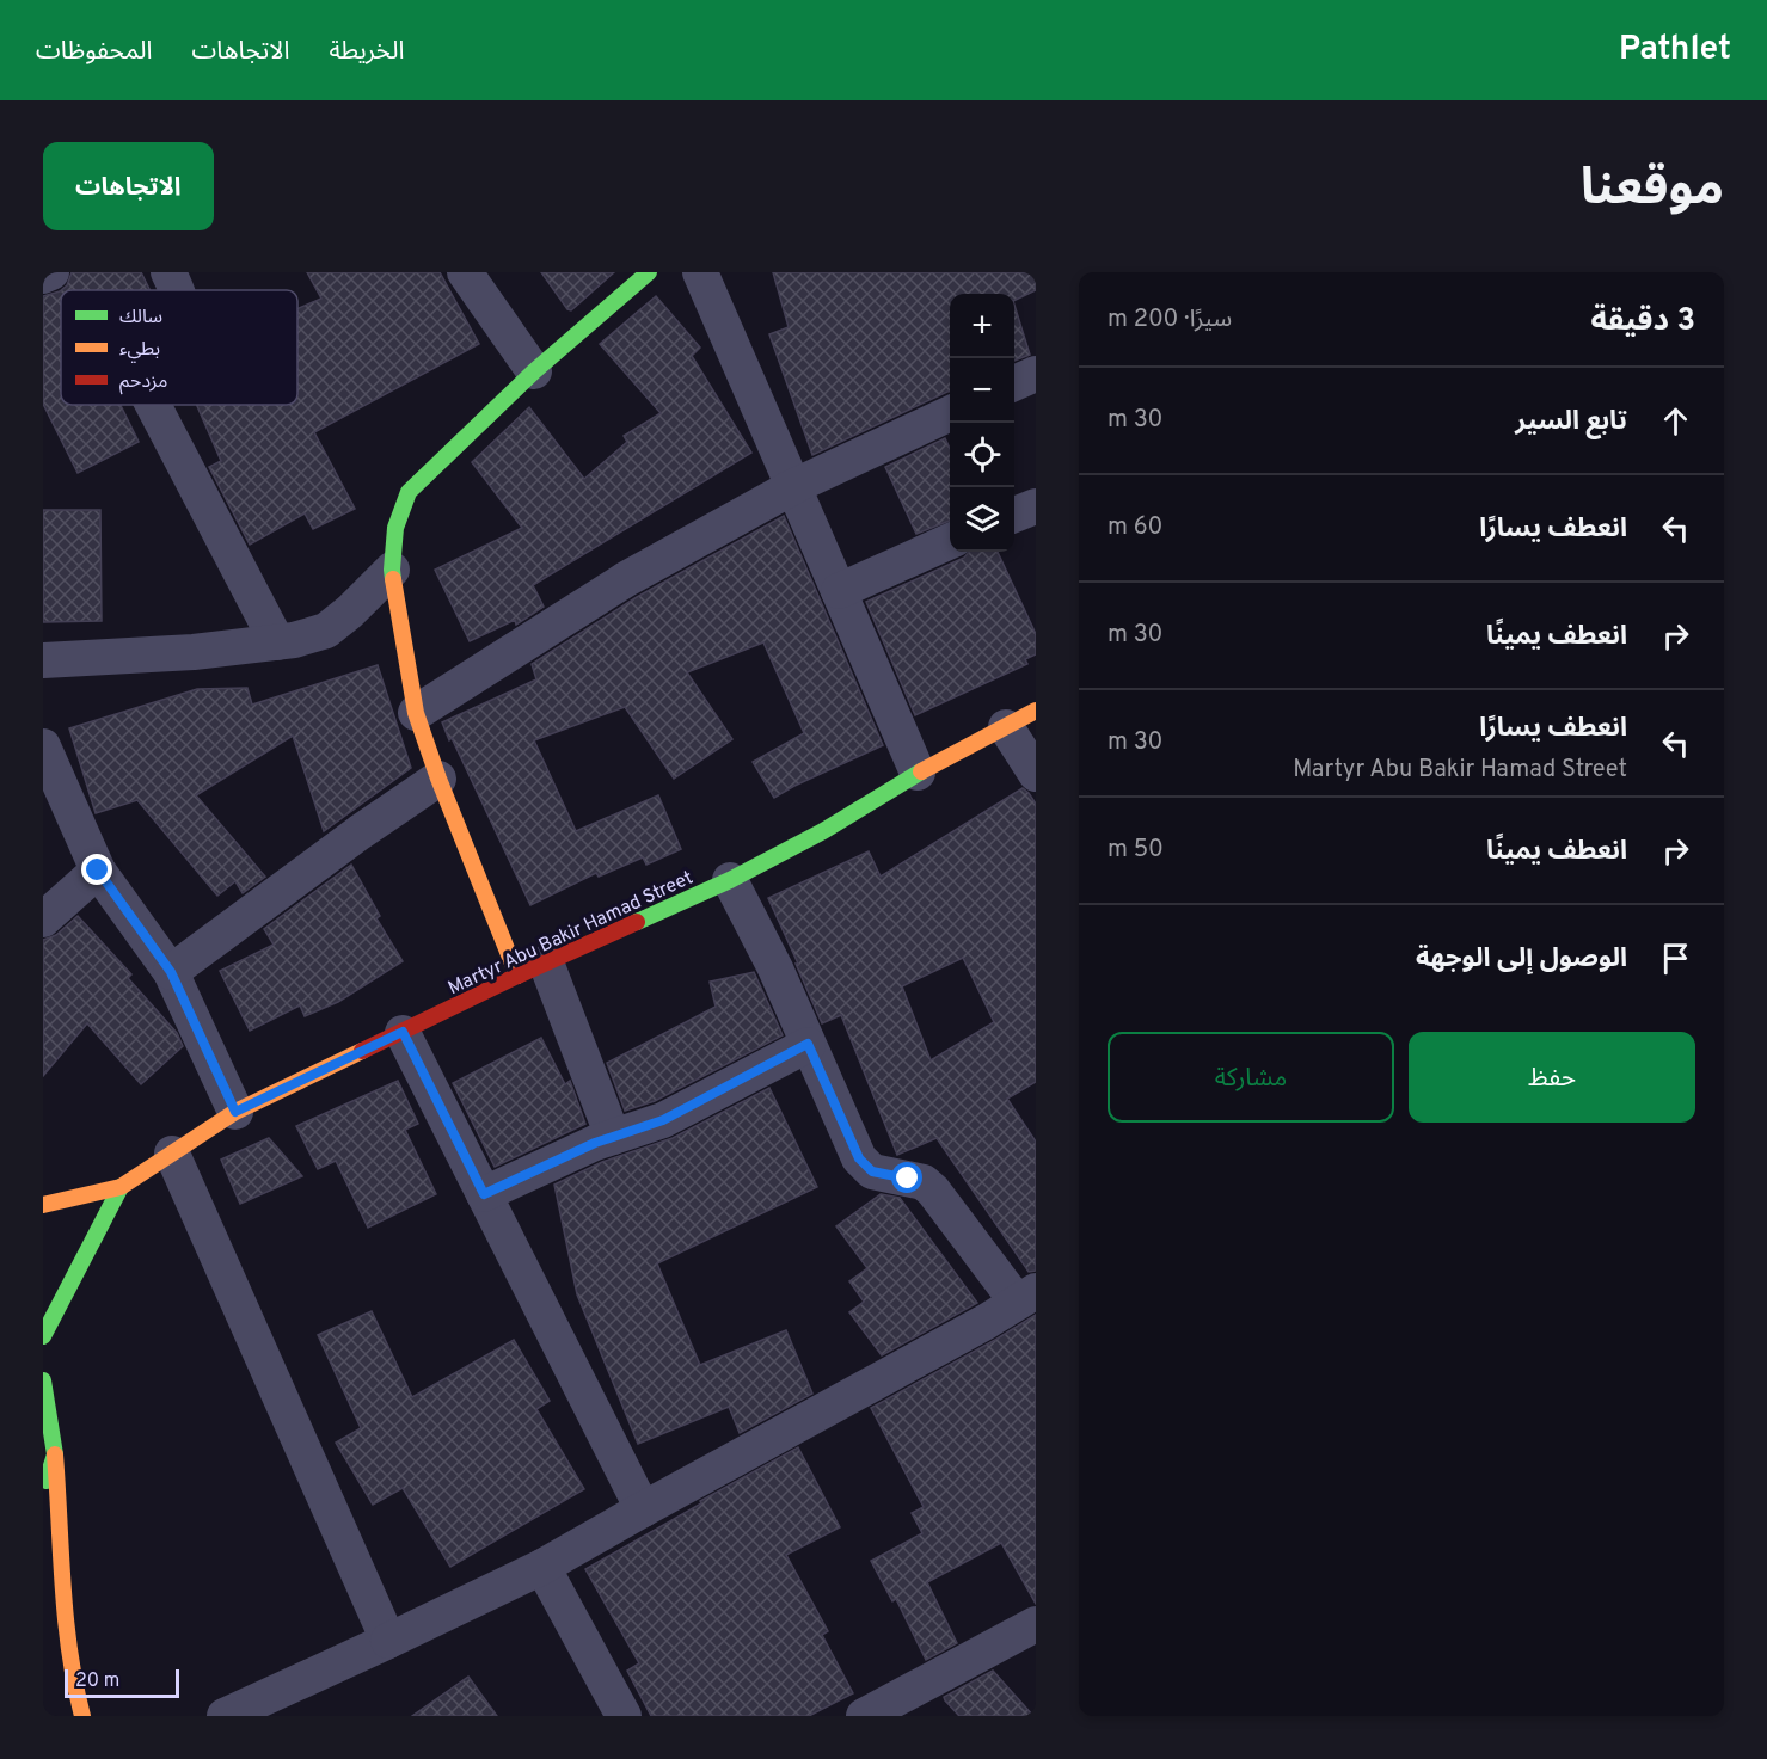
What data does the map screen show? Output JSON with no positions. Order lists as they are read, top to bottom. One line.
{"streets":{"street":["Martyr Abu Bakir Hamad Street"]},"legend":["سالك","بطيء","مزدحم"],"scale_bar":"20 m","page":{"header":"Pathlet","nav":["الخريطة","الاتجاهات","المحفوظات"],"title":"موقعنا","buttons":["الاتجاهات",["حفظ","مشاركة"]],"heading":["3 دقيقة","سيرًا · 200 m"],"map_buttons":["+","−"],"list":[["تابع السير","30 m"],["انعطف يسارًا","60 m"],["انعطف يمينًا","30 m"],["انعطف يسارًا","Martyr Abu Bakir Hamad Street","30 m"],["انعطف يمينًا","50 m"],"الوصول إلى الوجهة"],"scale":"20 m"}}
